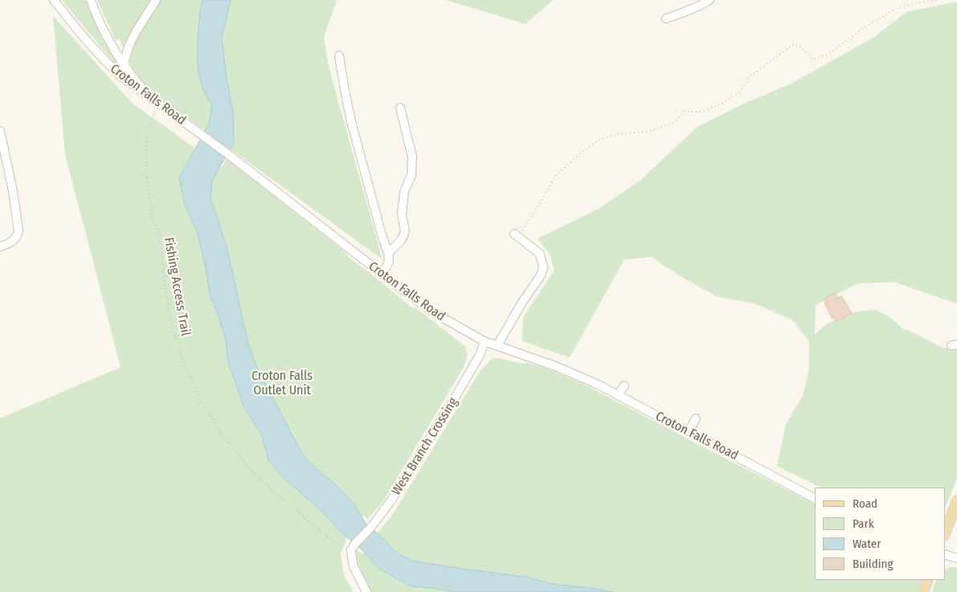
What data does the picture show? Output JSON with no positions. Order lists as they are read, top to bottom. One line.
{"streets":{"street":["Croton Falls Road","West Branch Crossing"],"path":["Fishing Access Trail"]},"crossings":[["Croton Falls Road","Fishing Access Trail"],["Croton Falls Road","West Branch Crossing"],["Fishing Access Trail","West Branch Crossing"]],"parks":["Croton Falls Outlet Unit"],"legend":["Road","Park","Water","Building"]}
